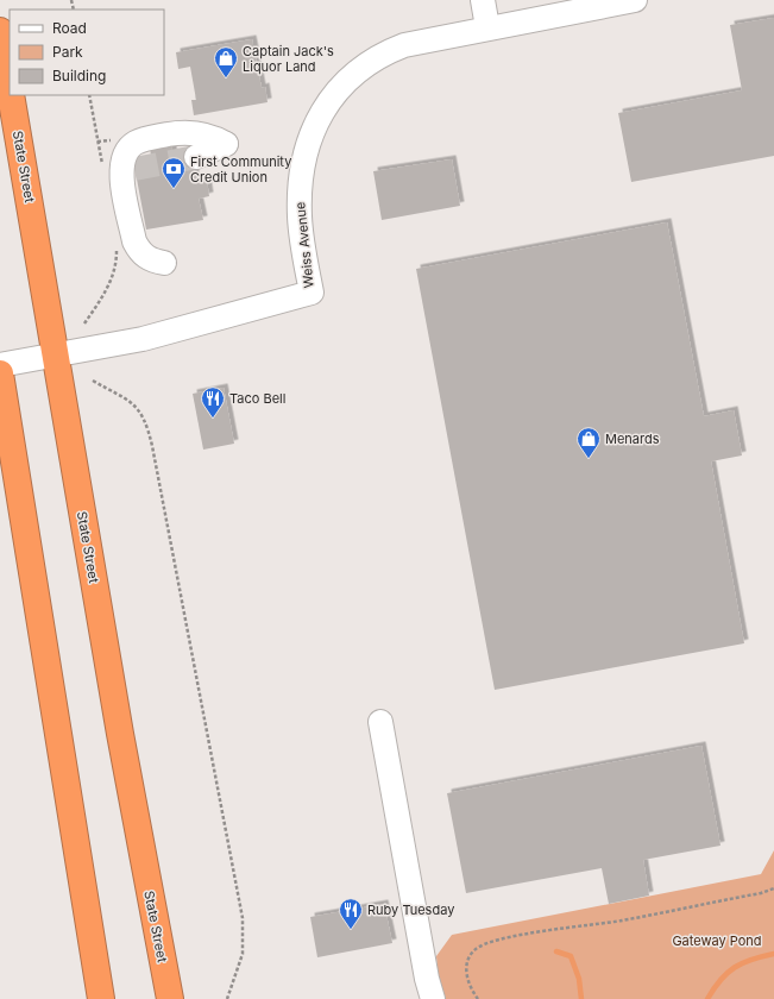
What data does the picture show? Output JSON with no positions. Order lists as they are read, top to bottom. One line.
{"streets":{"highway":["State Street"],"street":["Weiss Avenue"]},"crossings":[["State Street","Weiss Avenue"]],"parks":["Gateway Pond"],"places":{"shop":["Captain Jack's Liquor Land","Menards"],"bank":["First Community Credit Union"],"restaurant":["Taco Bell","Ruby Tuesday"]},"legend":["Road","Park","Building"]}
